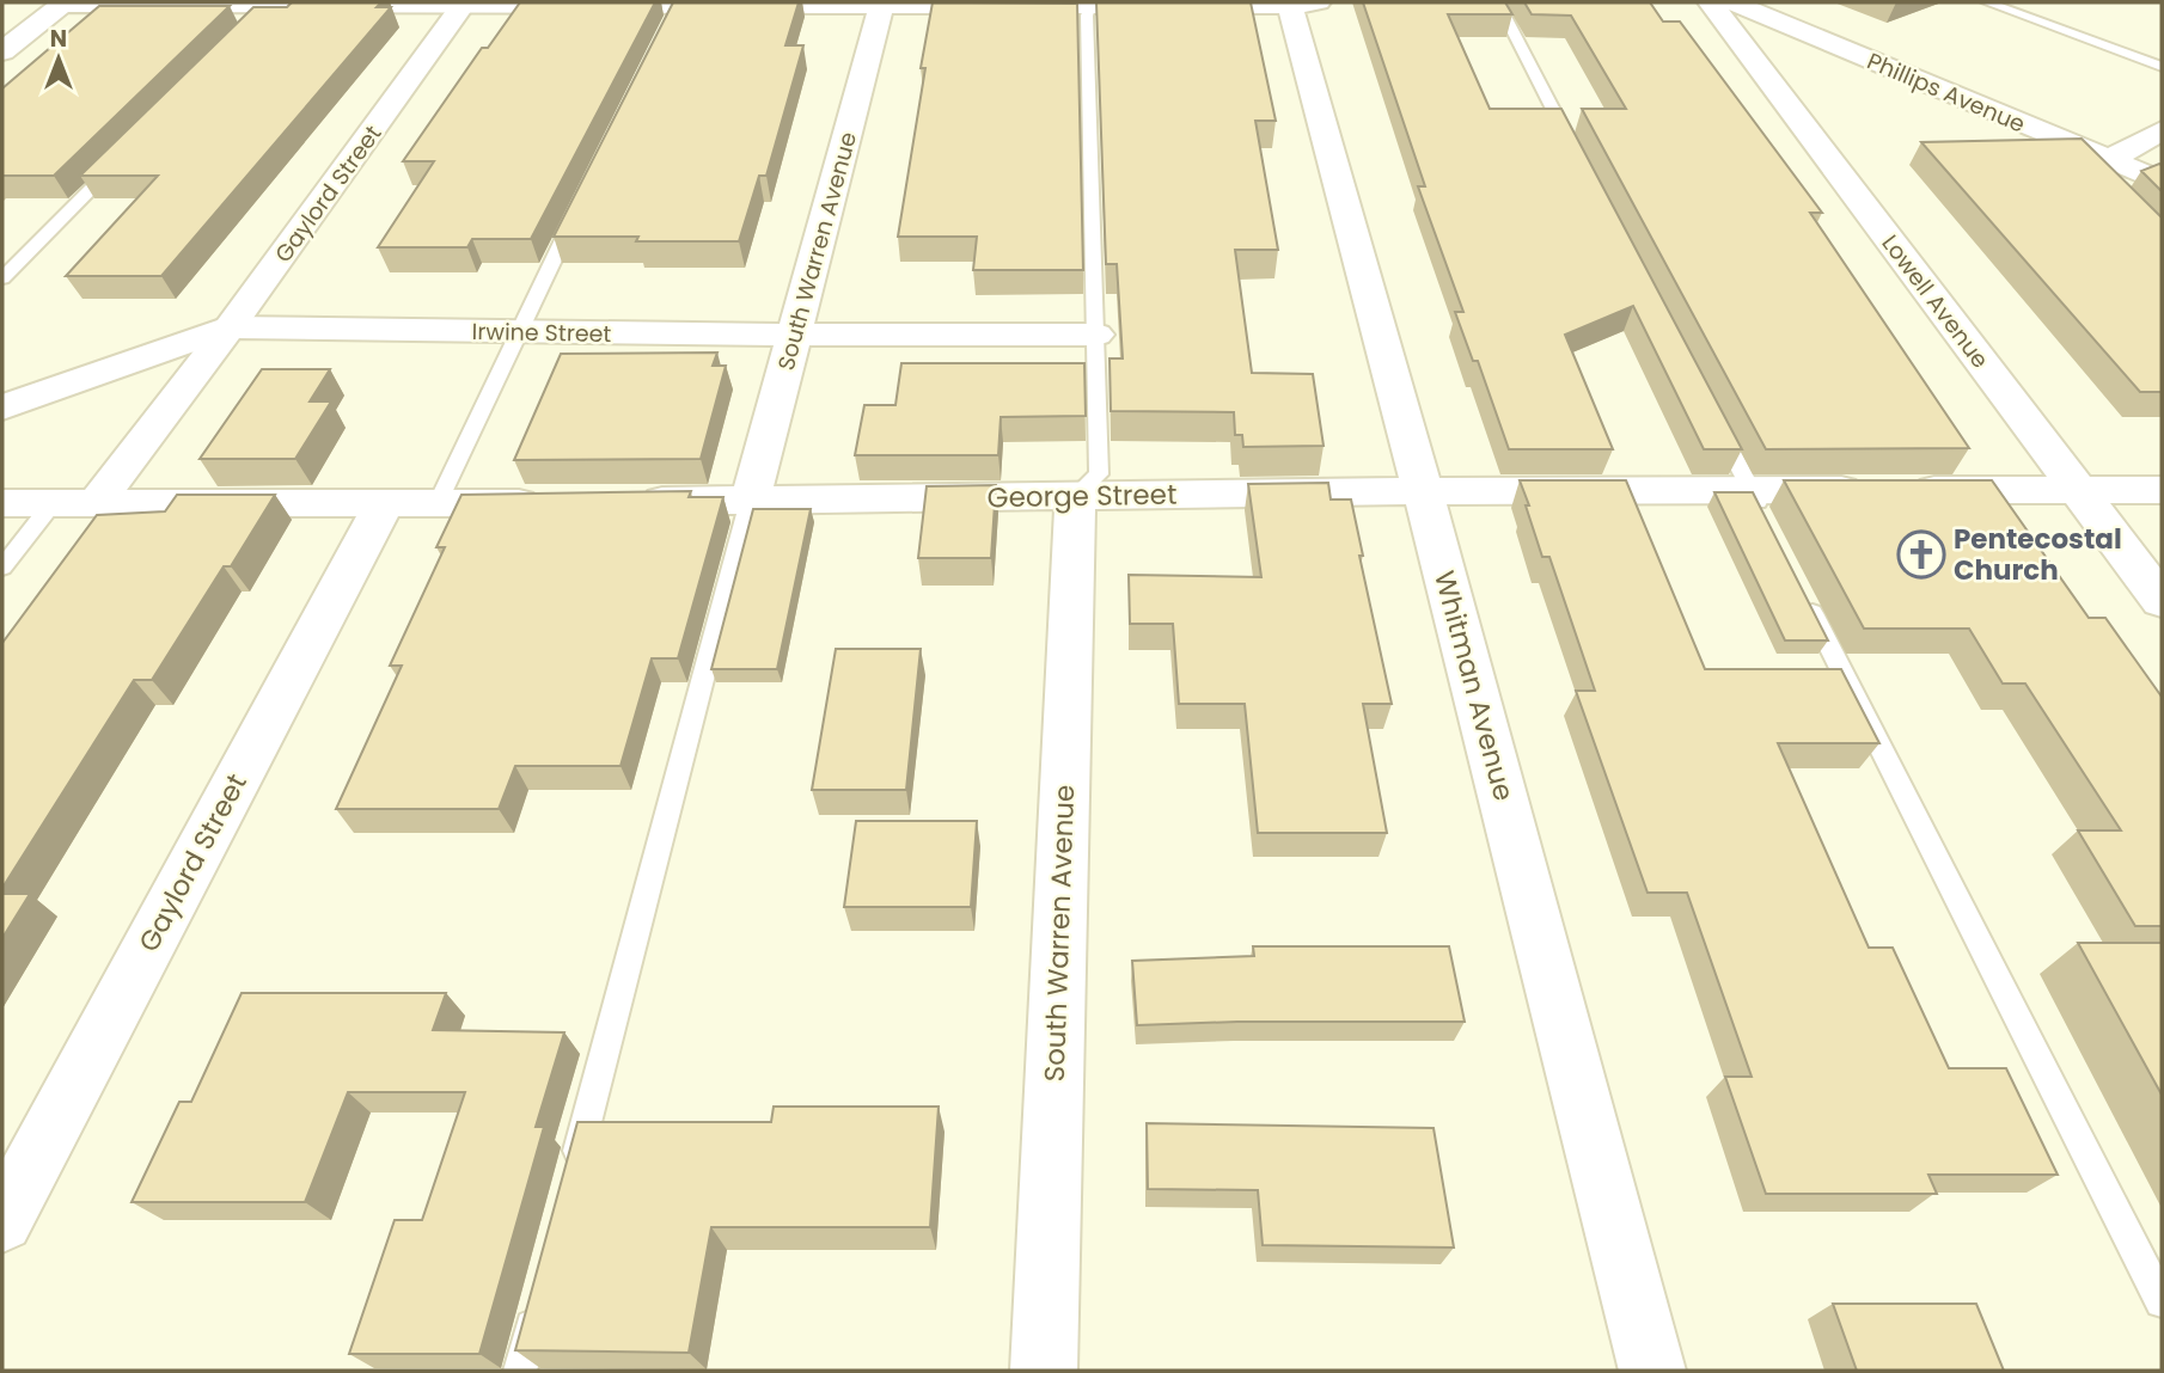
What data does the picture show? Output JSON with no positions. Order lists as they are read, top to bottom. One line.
{"streets":{"street":["Phillips Avenue","Gaylord Street","South Warren Avenue","Lowell Avenue","Irwine Street","George Street","Whitman Avenue"]},"crossings":[["Gaylord Street","Irwine Street"],["South Warren Avenue","Irwine Street"],["South Warren Avenue","George Street"],["Lowell Avenue","George Street"],["George Street","Whitman Avenue"]],"places":{"church":["Pentecostal Church"]},"north":"top"}
